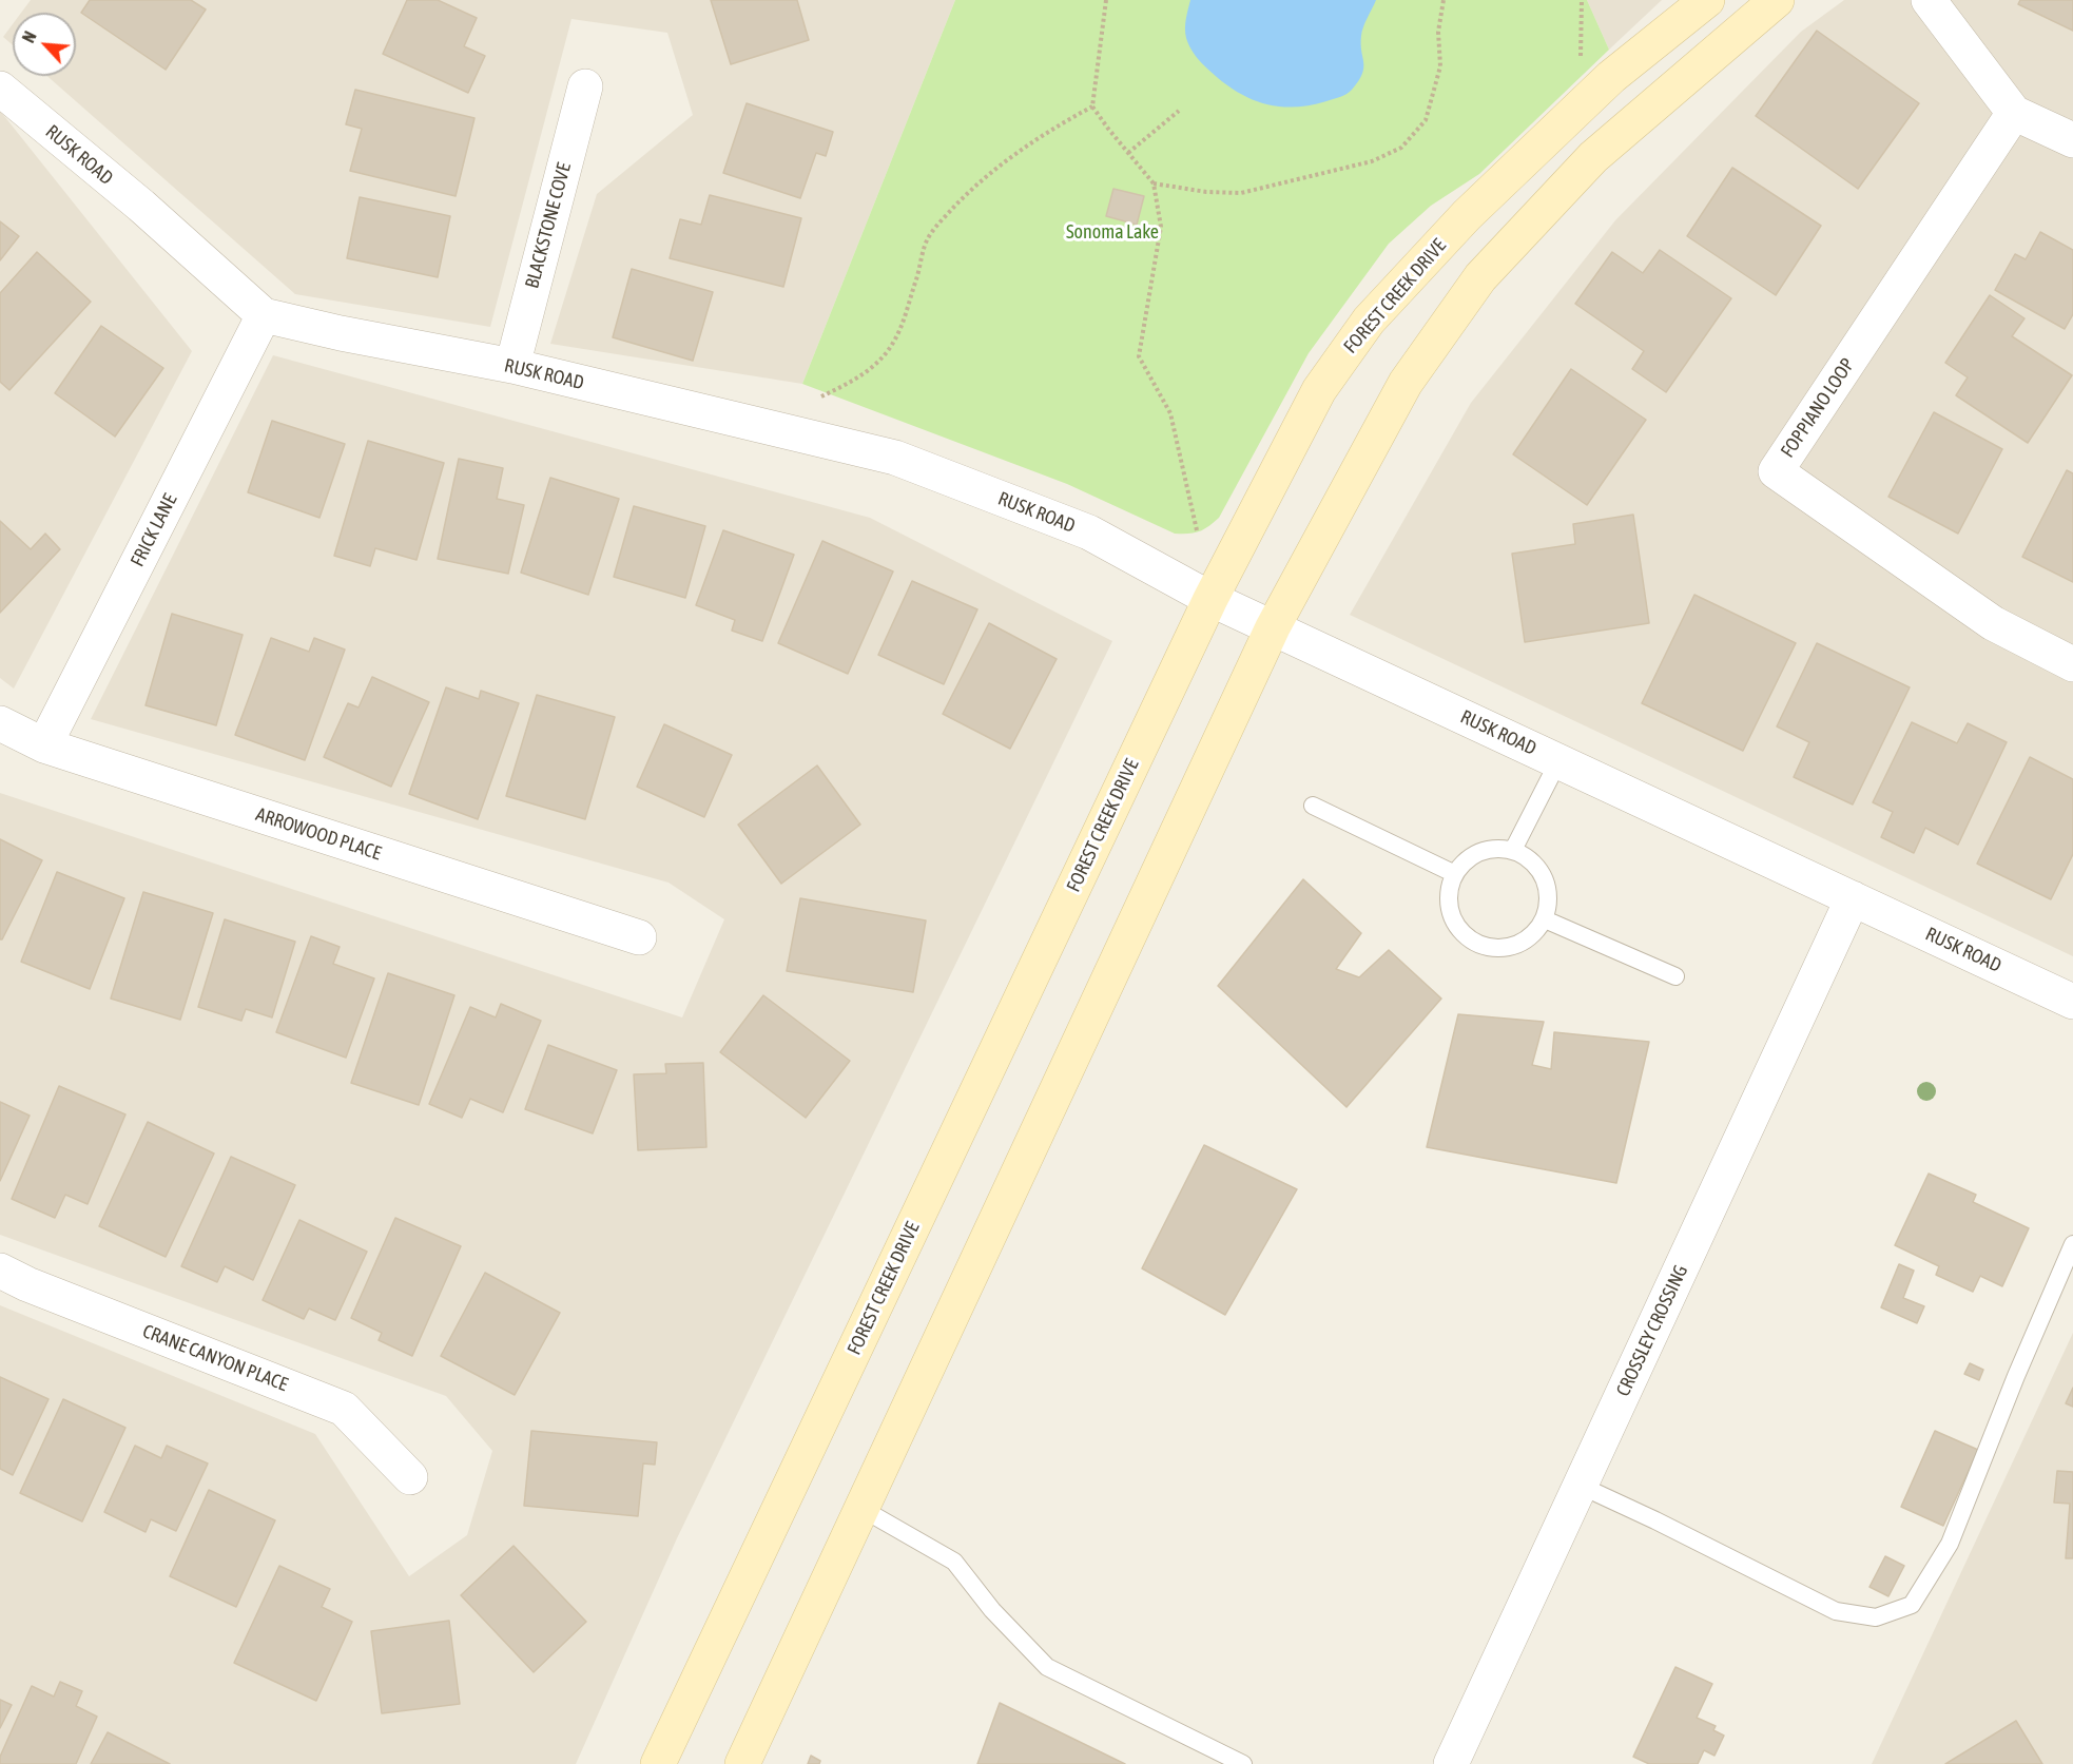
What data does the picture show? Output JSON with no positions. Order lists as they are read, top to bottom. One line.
{"streets":{"street":["RUSK ROAD","BLACKSTONE COVE","FOREST CREEK DRIVE","FOPPIANO LOOP","FRICK LANE","ARROWOOD PLACE","CROSSLEY CROSSING","CRANE CANYON PLACE"]},"crossings":[["RUSK ROAD","BLACKSTONE COVE"],["RUSK ROAD","FOREST CREEK DRIVE"],["RUSK ROAD","FRICK LANE"],["RUSK ROAD","CROSSLEY CROSSING"],["FRICK LANE","ARROWOOD PLACE"]],"parks":["Sonoma Lake"],"north":"top left"}
